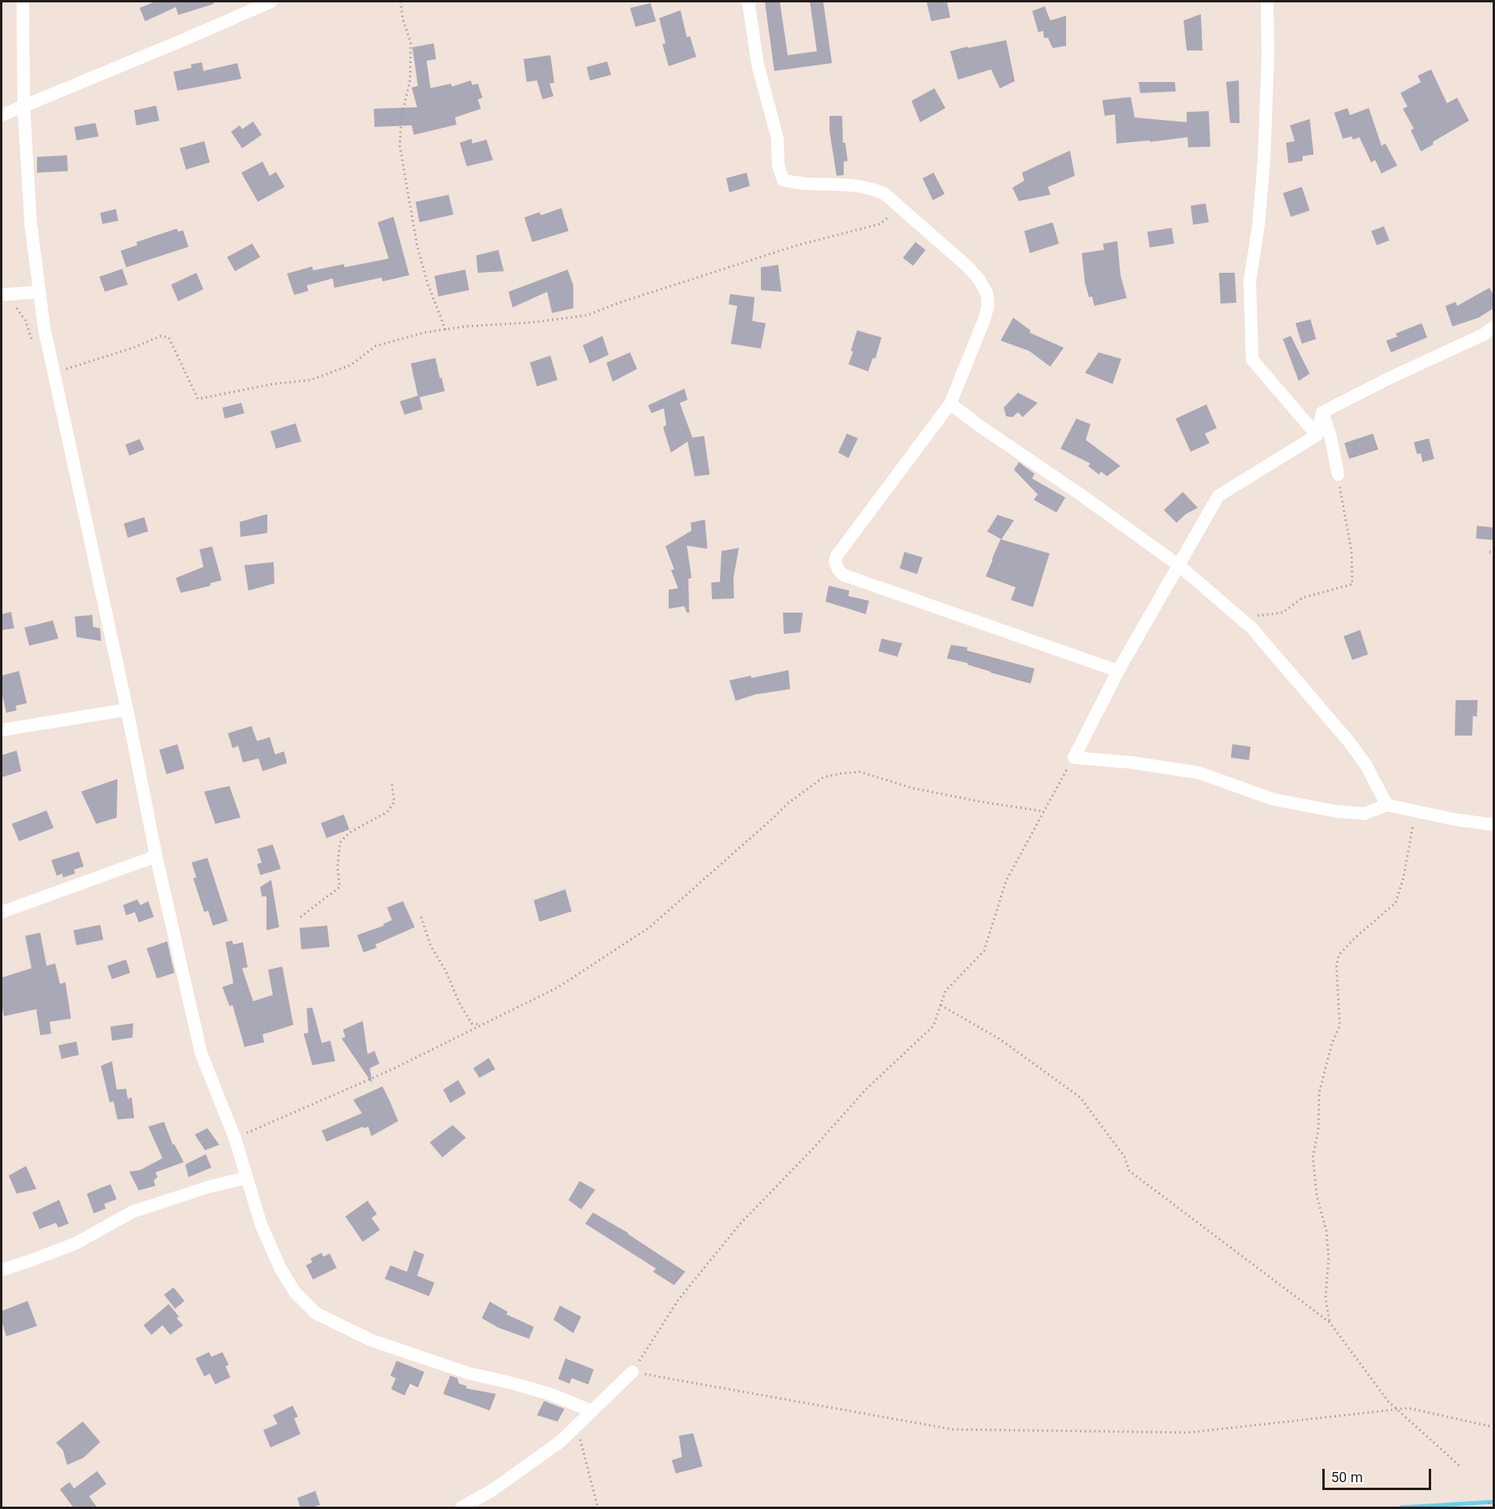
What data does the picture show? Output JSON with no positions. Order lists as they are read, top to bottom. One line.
{"scale_bar":"50 m"}
